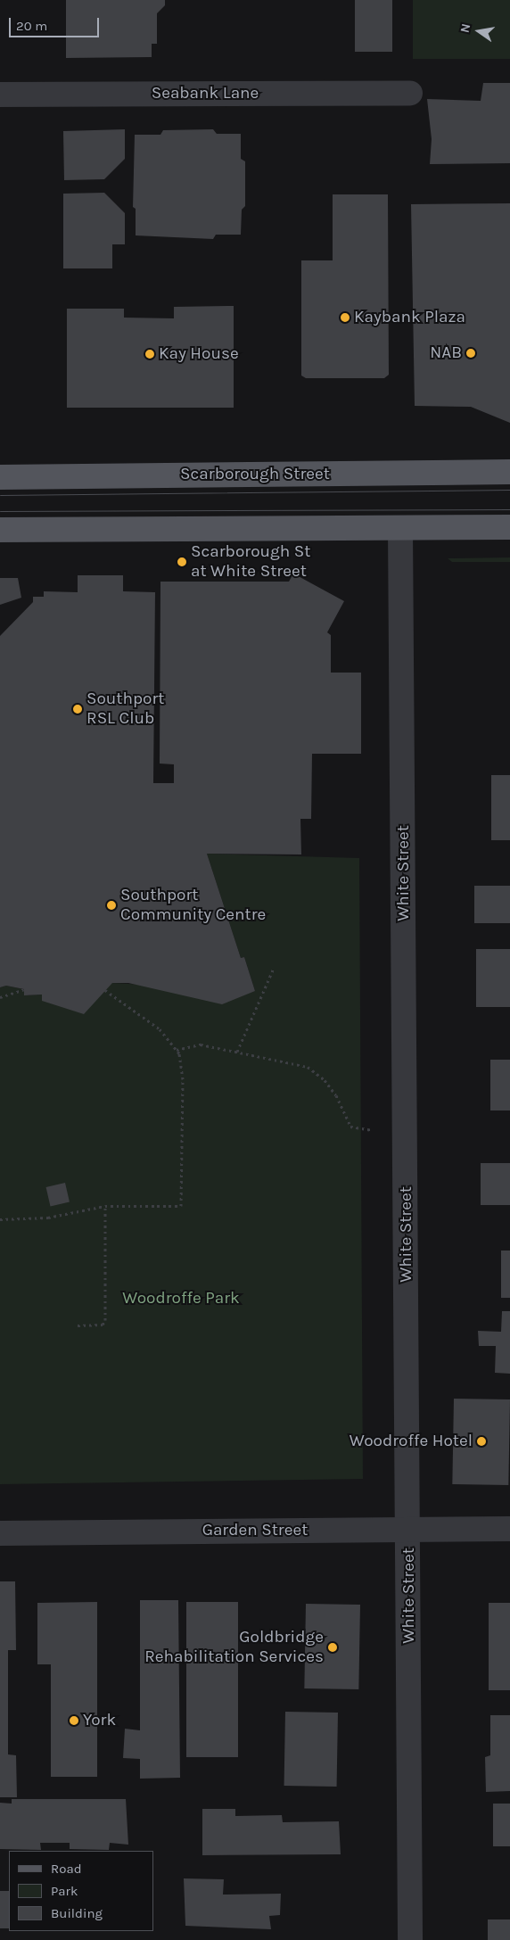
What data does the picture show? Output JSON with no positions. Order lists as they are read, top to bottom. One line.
{"streets":{"main road":["Scarborough Street"],"street":["Seabank Lane","White Street","Garden Street"]},"crossings":[["White Street","Garden Street"]],"parks":["Woodroffe Park"],"places":["Kaybank Plaza","NAB","Kay House","Scarborough St at White Street","Southport RSL Club","Southport Community Centre","Woodroffe Hotel","Goldbridge Rehabilitation Services","York"],"legend":["Road","Park","Building"],"scale_bar":"20 m","north":"left"}
